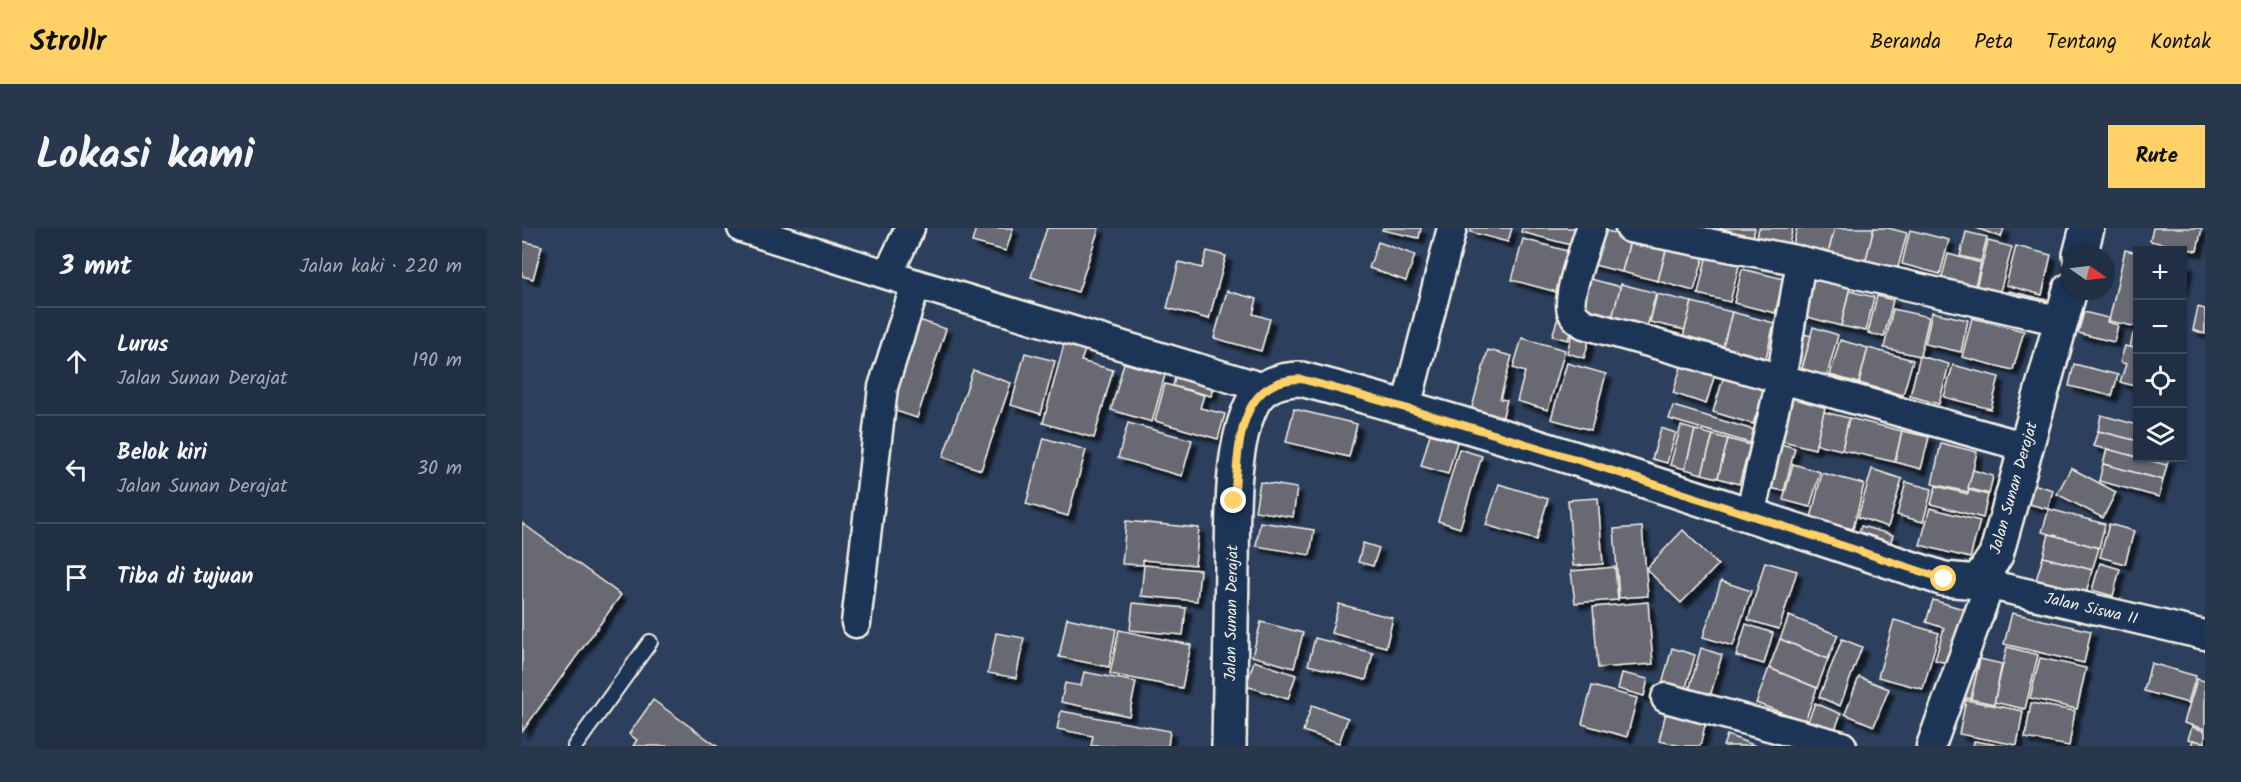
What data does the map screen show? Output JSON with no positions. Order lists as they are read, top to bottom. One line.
{"streets":{"street":["Jalan Sunan Derajat","Jalan Siswa II"]},"crossings":[["Jalan Sunan Derajat","Jalan Siswa II"]],"north":"right","page":{"header":"Strollr","nav":["Beranda","Peta","Tentang","Kontak"],"title":"Lokasi kami","buttons":"Rute","heading":["3 mnt","Jalan kaki · 220 m"],"map_buttons":["+","−"],"list":[["Lurus","Jalan Sunan Derajat","190 m"],["Belok kiri","Jalan Sunan Derajat","30 m"],"Tiba di tujuan"]}}
